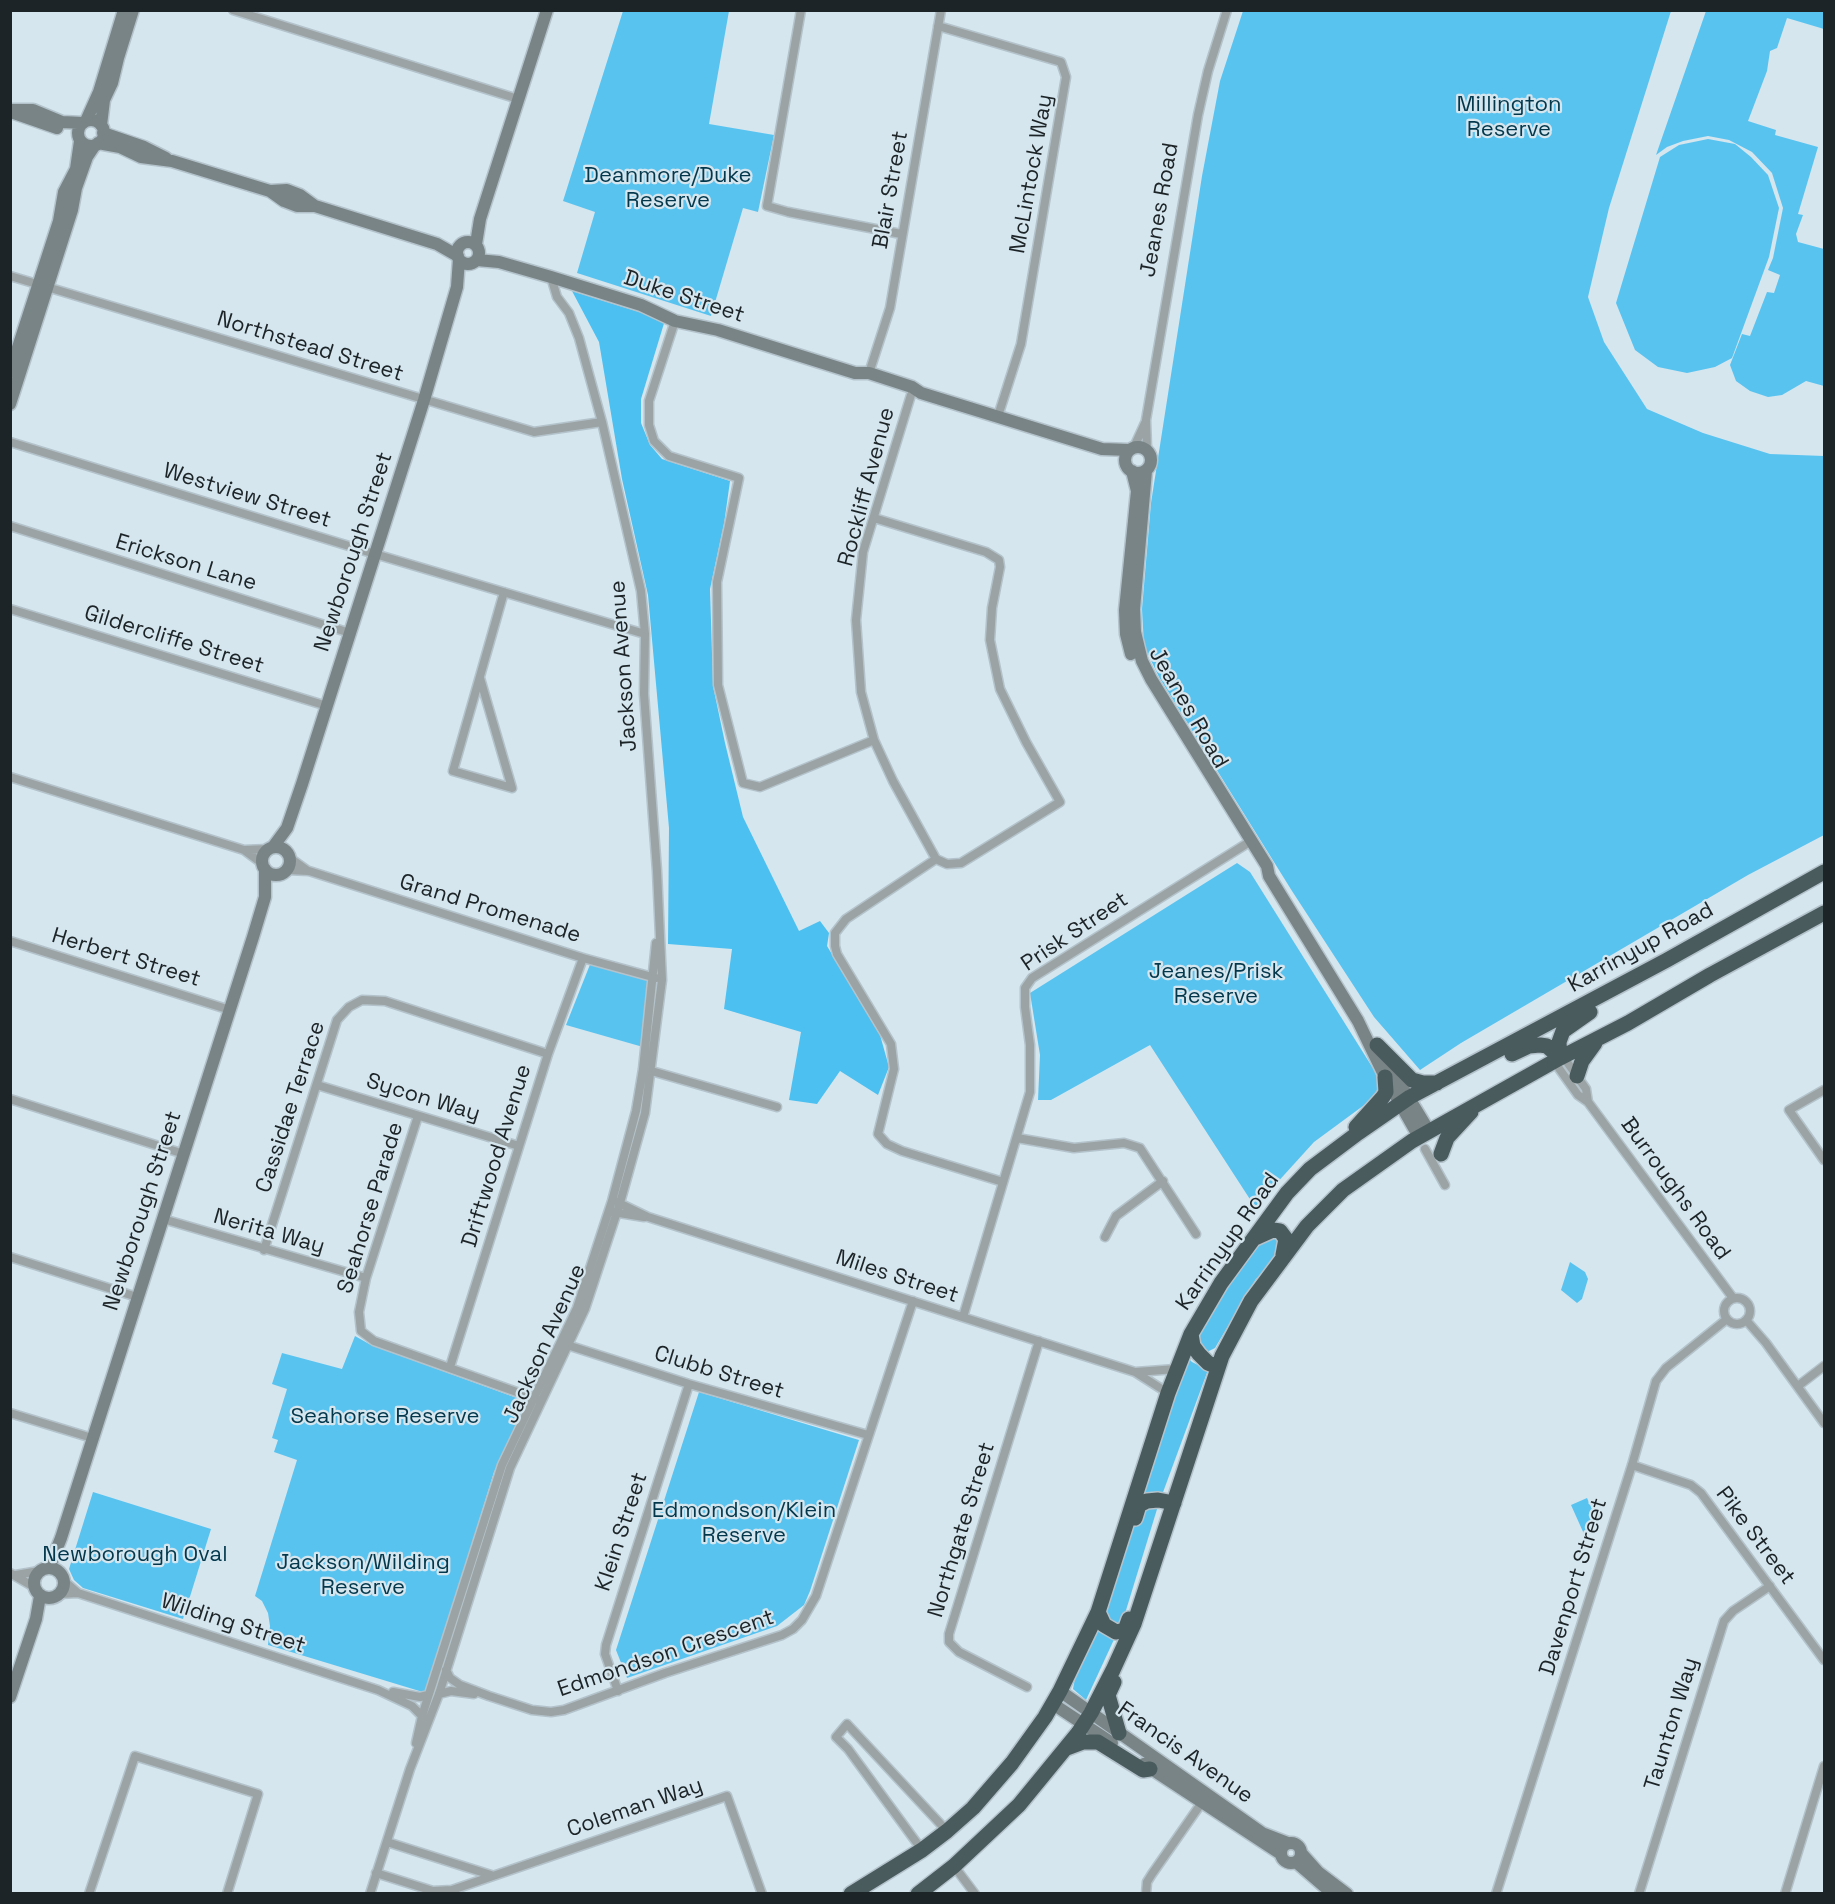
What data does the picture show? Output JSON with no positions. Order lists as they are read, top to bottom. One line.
{"streets":{"highway":["Karrinyup Road"],"main road":["Jeanes Road","Duke Street","Newborough Street","Francis Avenue"],"street":["McLintock Way","Blair Street","Northstead Street","Rockliff Avenue","Westview Street","Erickson Lane","Gildercliffe Street","Jackson Avenue","Grand Promenade","Prisk Street","Herbert Street","Sycon Way","Cassidae Terrace","Driftwood Avenue","Burroughs Road","Seahorse Parade","Nerita Way","Miles Street","Clubb Street","Northgate Street","Klein Street","Pike Street","Davenport Street","Wilding Street","Edmondson Crescent","Taunton Way","Coleman Way"]},"crossings":[["McLintock Way","Blair Street"],["McLintock Way","Duke Street"],["Blair Street","Duke Street"],["Jeanes Road","Duke Street"],["Jeanes Road","Prisk Street"],["Jeanes Road","Karrinyup Road"],["Duke Street","Rockliff Avenue"],["Duke Street","Newborough Street"],["Duke Street","Jackson Avenue"],["Northstead Street","Newborough Street"],["Northstead Street","Jackson Avenue"],["Westview Street","Newborough Street"],["Westview Street","Jackson Avenue"],["Newborough Street","Erickson Lane"],["Newborough Street","Gildercliffe Street"],["Newborough Street","Grand Promenade"],["Newborough Street","Herbert Street"],["Newborough Street","Nerita Way"],["Newborough Street","Wilding Street"],["Jackson Avenue","Grand Promenade"],["Jackson Avenue","Seahorse Parade"],["Jackson Avenue","Miles Street"],["Jackson Avenue","Clubb Street"],["Jackson Avenue","Wilding Street"],["Jackson Avenue","Edmondson Crescent"],["Jackson Avenue","Coleman Way"],["Grand Promenade","Driftwood Avenue"],["Prisk Street","Miles Street"],["Karrinyup Road","Miles Street"],["Karrinyup Road","Francis Avenue"],["Sycon Way","Cassidae Terrace"],["Sycon Way","Driftwood Avenue"],["Sycon Way","Seahorse Parade"],["Cassidae Terrace","Driftwood Avenue"],["Cassidae Terrace","Nerita Way"],["Driftwood Avenue","Seahorse Parade"],["Burroughs Road","Davenport Street"],["Seahorse Parade","Nerita Way"],["Miles Street","Northgate Street"],["Miles Street","Edmondson Crescent"],["Clubb Street","Klein Street"],["Clubb Street","Edmondson Crescent"],["Klein Street","Edmondson Crescent"],["Pike Street","Davenport Street"],["Pike Street","Taunton Way"]],"parks":["Millington Reserve","Deanmore/Duke Reserve","Jeanes/Prisk Reserve","Seahorse Reserve","Edmondson/Klein Reserve","Newborough Oval","Jackson/Wilding Reserve"]}
